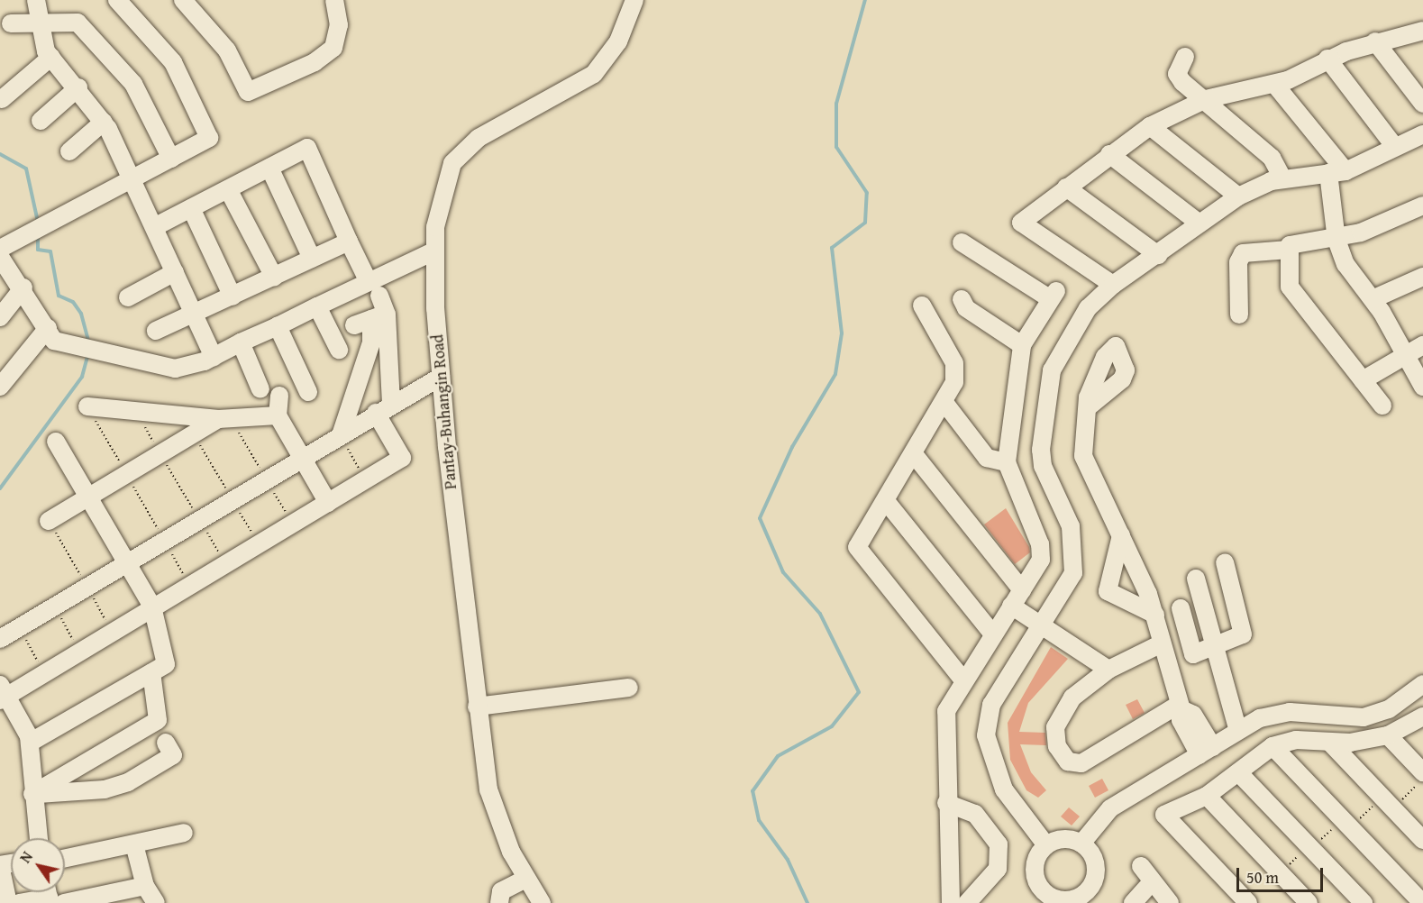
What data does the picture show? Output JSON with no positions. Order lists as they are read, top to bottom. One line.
{"streets":{"street":["Pantay-Buhangin Road"]},"scale_bar":"50 m","north":"top left"}
